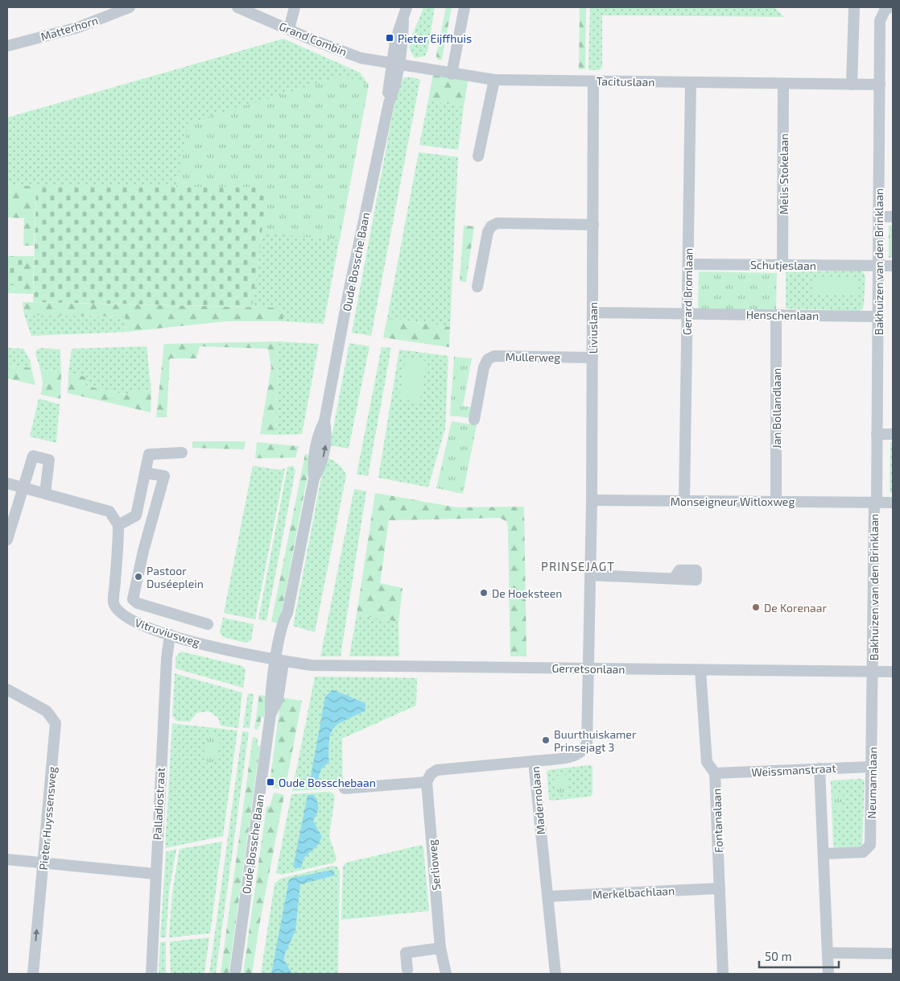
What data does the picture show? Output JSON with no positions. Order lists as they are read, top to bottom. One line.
{"streets":{"street":["Matterhorn","Grand Combin","Tacituslaan","Melis Stokelaan","Oude Bossche Baan","Bakhuizen van den Brinklaan","Schutjeslaan","Gerard Bromlaan","Henschenlaan","Liviuslaan","Mullerweg","Jan Bollandlaan","Monseigneur Witloxweg","Vitruviusweg","Gerretsonlaan","Weissmanstraat","Neumannlaan","Madernolaan","Palladiostraat","Pieter Huyssensweg","Fontanalaan","Serlioweg","Merkelbachlaan"]},"crossings":[["Grand Combin","Tacituslaan"],["Grand Combin","Oude Bossche Baan"],["Tacituslaan","Melis Stokelaan"],["Tacituslaan","Oude Bossche Baan"],["Tacituslaan","Bakhuizen van den Brinklaan"],["Tacituslaan","Gerard Bromlaan"],["Tacituslaan","Liviuslaan"],["Melis Stokelaan","Schutjeslaan"],["Oude Bossche Baan","Vitruviusweg"],["Oude Bossche Baan","Gerretsonlaan"],["Bakhuizen van den Brinklaan","Schutjeslaan"],["Bakhuizen van den Brinklaan","Henschenlaan"],["Bakhuizen van den Brinklaan","Monseigneur Witloxweg"],["Bakhuizen van den Brinklaan","Gerretsonlaan"],["Bakhuizen van den Brinklaan","Neumannlaan"],["Schutjeslaan","Gerard Bromlaan"],["Gerard Bromlaan","Henschenlaan"],["Gerard Bromlaan","Monseigneur Witloxweg"],["Henschenlaan","Liviuslaan"],["Henschenlaan","Jan Bollandlaan"],["Liviuslaan","Mullerweg"],["Liviuslaan","Monseigneur Witloxweg"],["Liviuslaan","Gerretsonlaan"],["Liviuslaan","Madernolaan"],["Jan Bollandlaan","Monseigneur Witloxweg"],["Vitruviusweg","Gerretsonlaan"],["Vitruviusweg","Palladiostraat"],["Gerretsonlaan","Neumannlaan"],["Gerretsonlaan","Madernolaan"],["Gerretsonlaan","Fontanalaan"],["Weissmanstraat","Neumannlaan"],["Weissmanstraat","Fontanalaan"],["Madernolaan","Merkelbachlaan"],["Fontanalaan","Merkelbachlaan"]],"one_way":["Pieter Huyssensweg"],"districts":["PRINSEJAGT"],"places":{"transit":["Pieter Eijffhuis","Oude Bosschebaan"],"other":["Pastoor Duséeplein","De Hoeksteen","De Korenaar","Buurthuiskamer Prinsejagt 3"]},"scale_bar":"50 m"}
